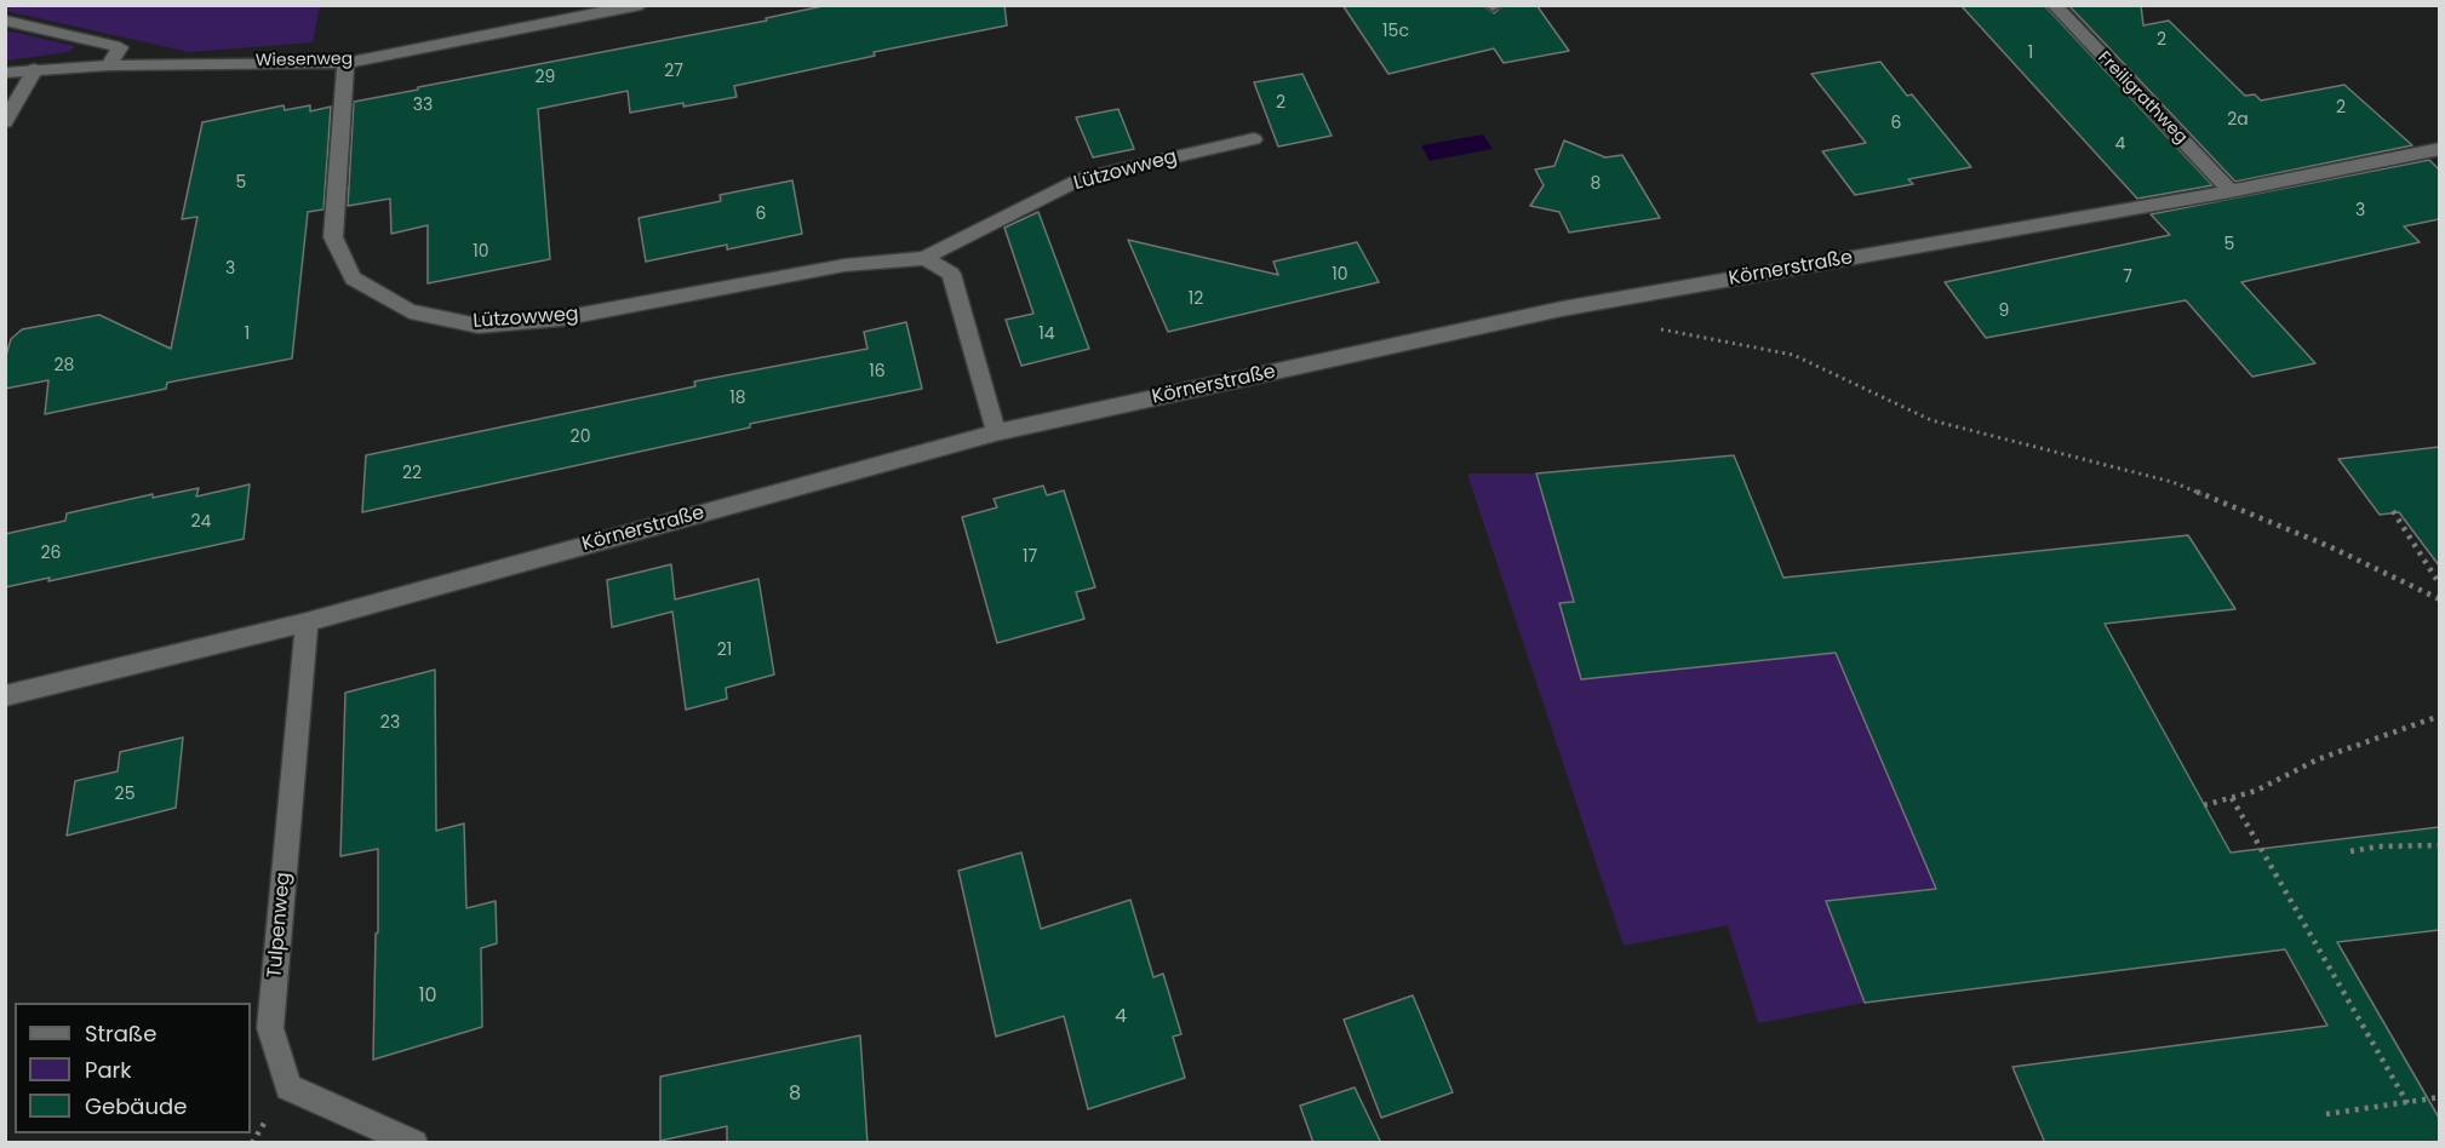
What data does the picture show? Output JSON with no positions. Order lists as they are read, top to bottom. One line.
{"streets":{"street":["Wiesenweg","Freiligrathweg","Lützowweg","Körnerstraße","Tulpenweg"]},"crossings":[["Wiesenweg","Lützowweg"],["Freiligrathweg","Körnerstraße"],["Körnerstraße","Tulpenweg"]],"house_numbers":["15c","2","1","27","29","2","33","2","2a","6","4","5","8","3","6","5","10","3","10","7","12","9","1","14","28","16","18","20","22","24","26","17","21","23","25","10","4","8"],"legend":["Straße","Park","Gebäude"]}
